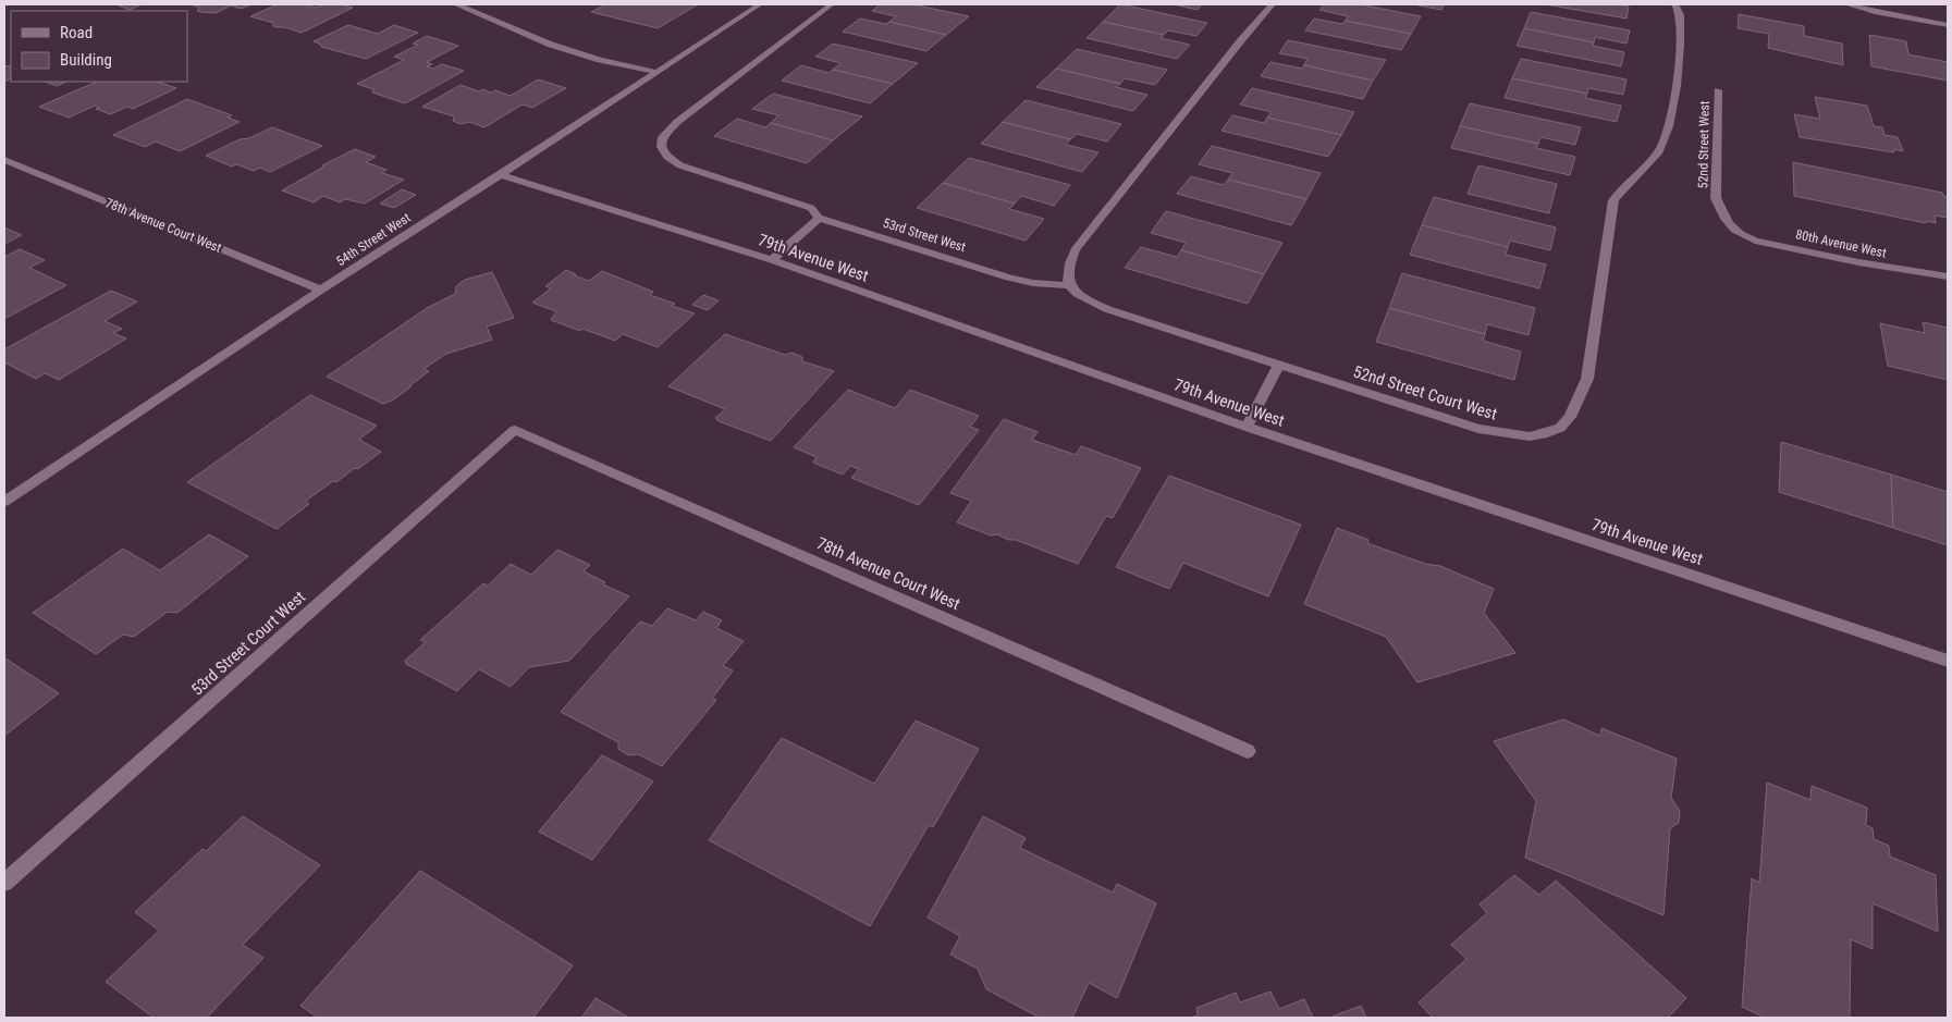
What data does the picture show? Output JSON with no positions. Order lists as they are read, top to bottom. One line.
{"streets":{"street":["52nd Street West","78th Avenue Court West","53rd Street West","54th Street West","80th Avenue West","79th Avenue West","52nd Street Court West","53rd Street Court West"]},"crossings":[["52nd Street West","80th Avenue West"],["78th Avenue Court West","54th Street West"],["78th Avenue Court West","53rd Street Court West"],["53rd Street West","52nd Street Court West"],["54th Street West","79th Avenue West"]],"legend":["Road","Building"]}
